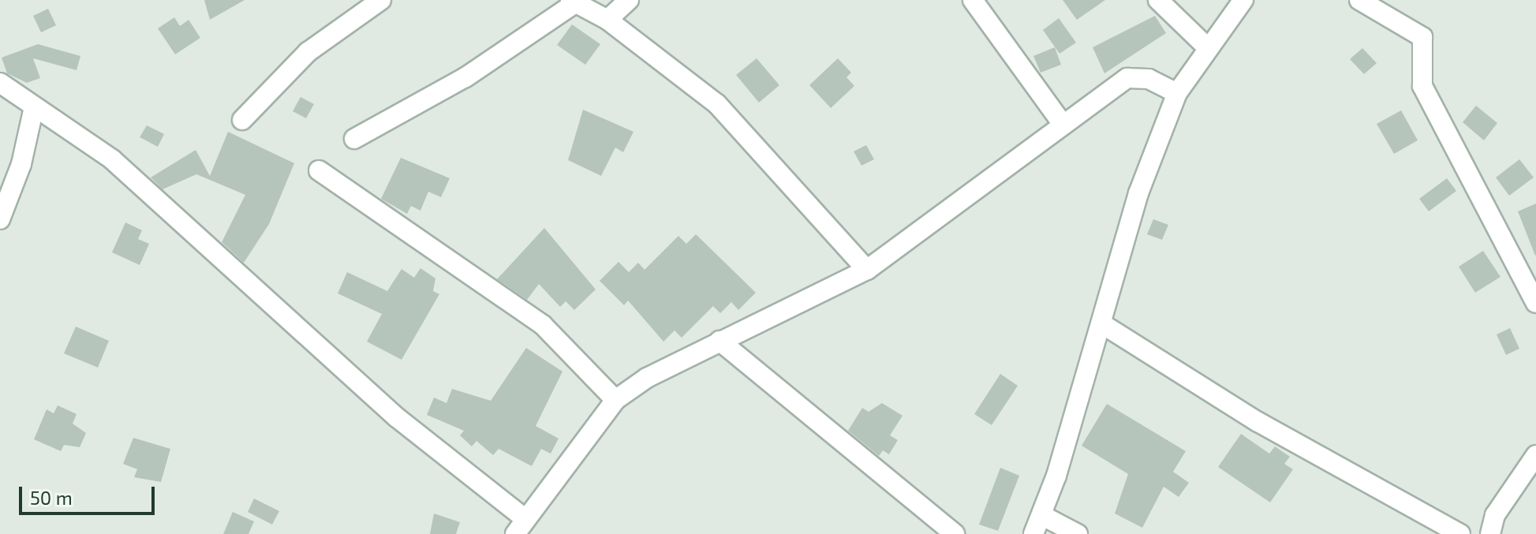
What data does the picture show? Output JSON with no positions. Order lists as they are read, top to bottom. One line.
{"scale_bar":"50 m"}
